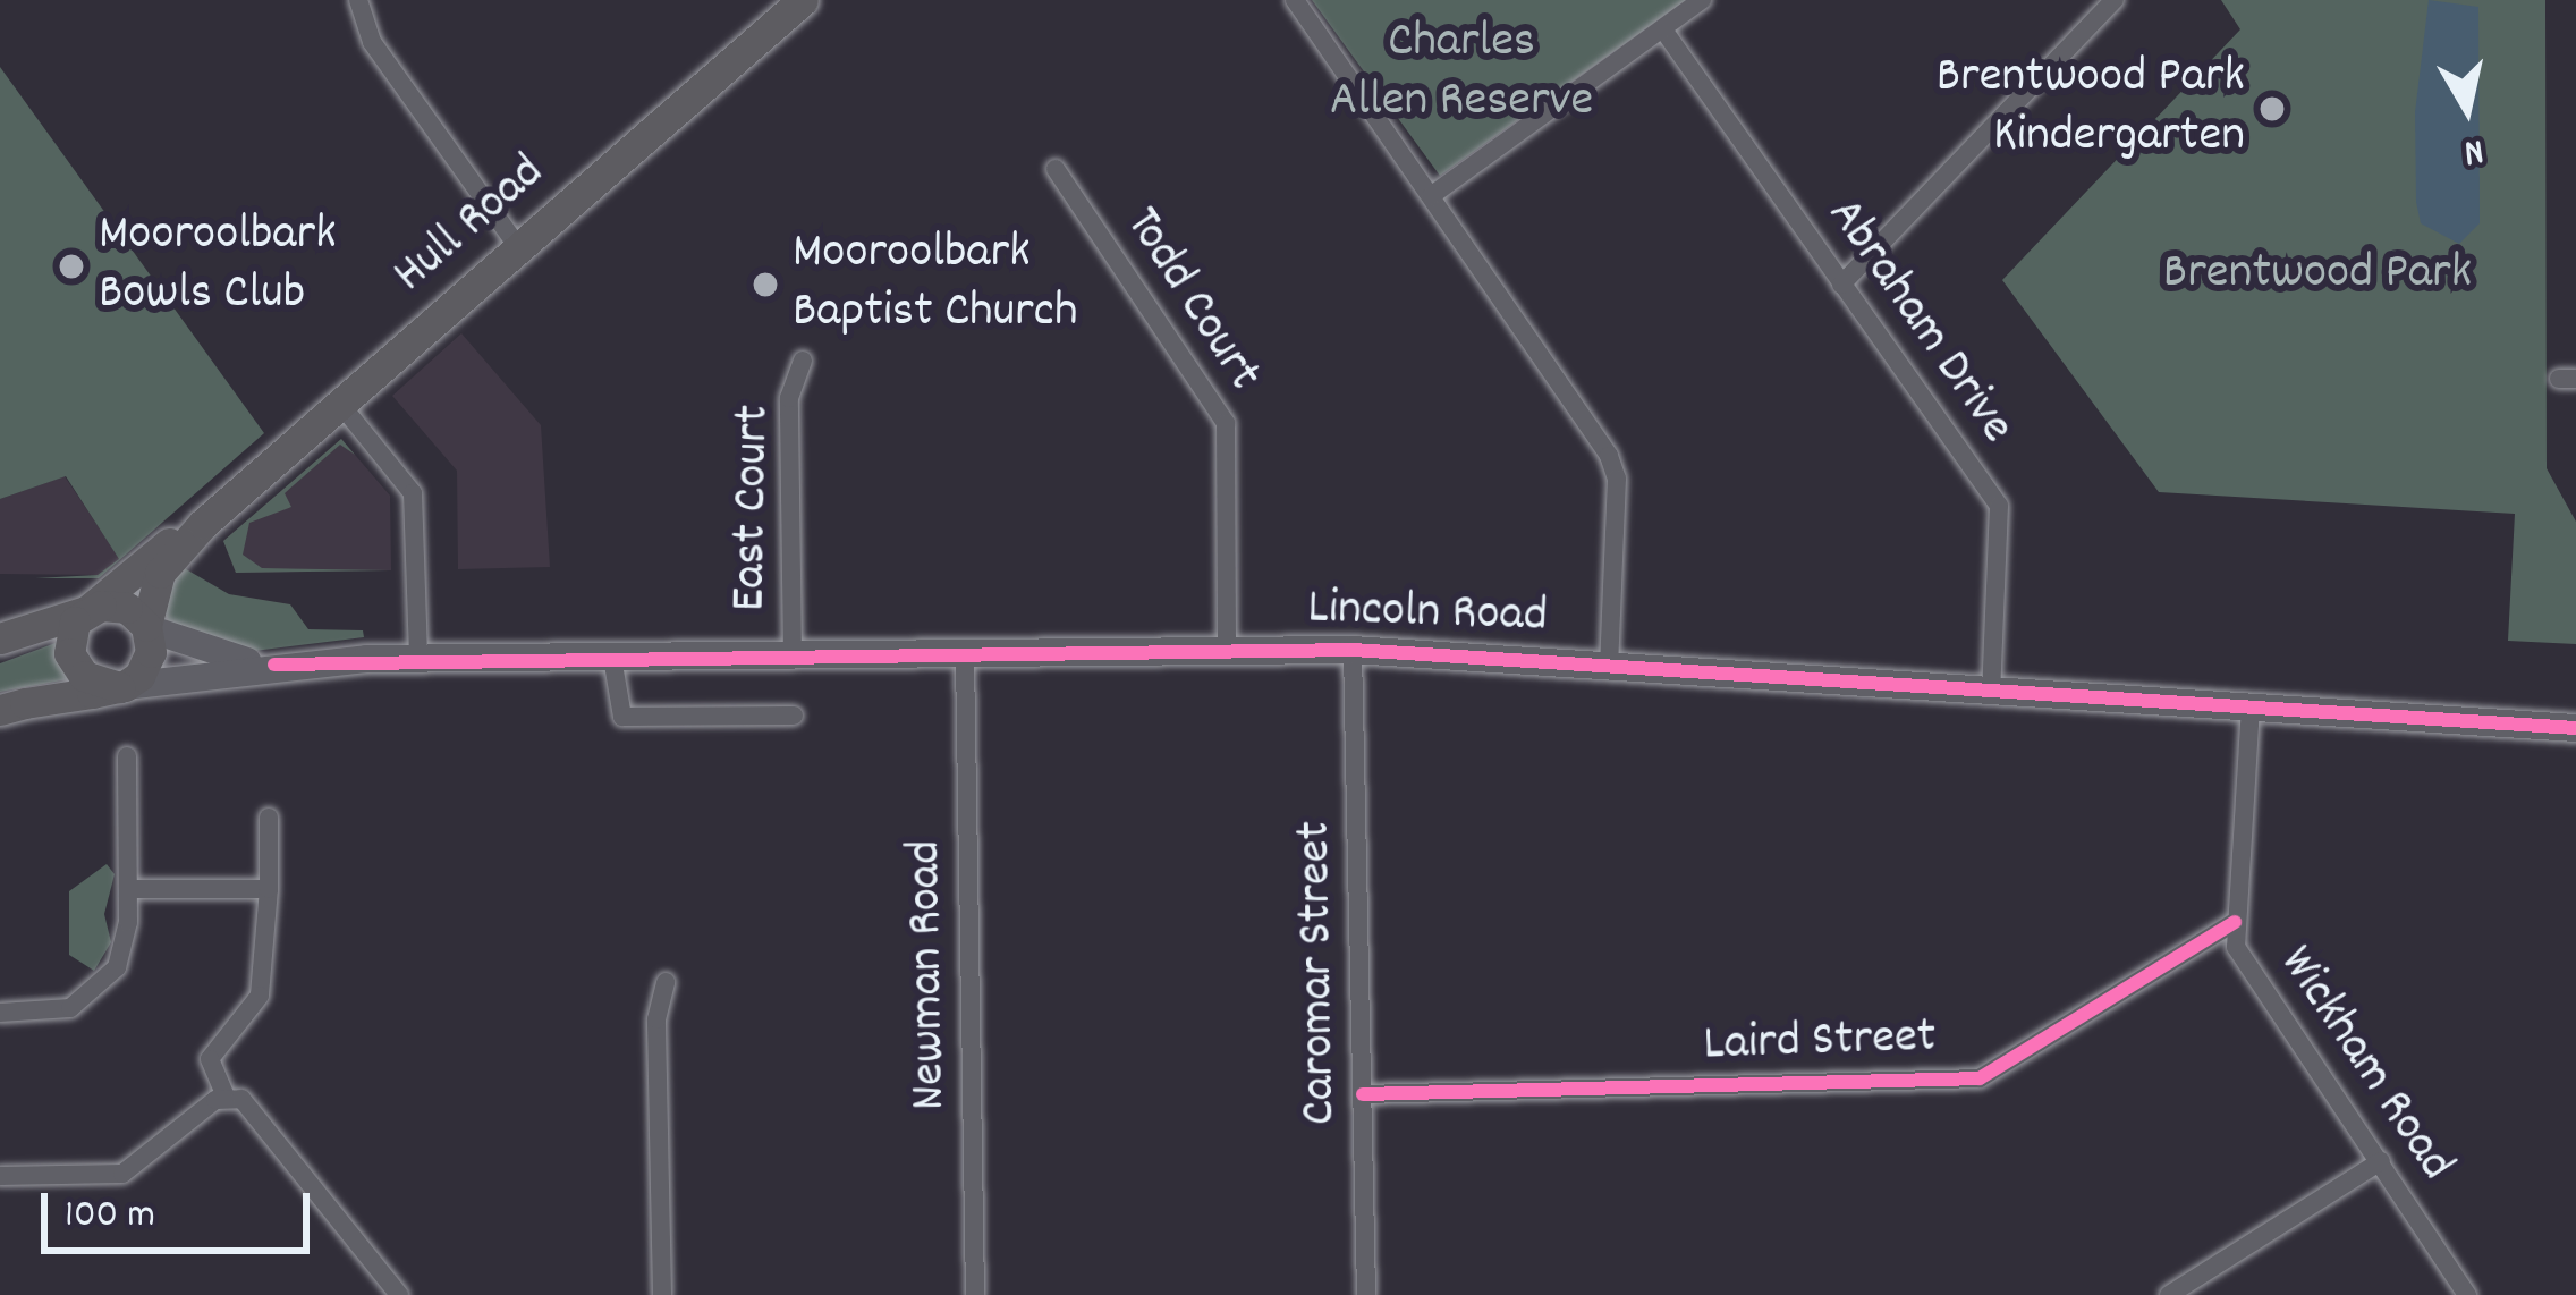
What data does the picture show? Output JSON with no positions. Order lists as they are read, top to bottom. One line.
{"streets":{"main road":["Hull Road","Lincoln Road"],"street":["Todd Court","Abraham Drive","East Court","Caromar Street","Newman Road","Laird Street","Wickham Road"]},"crossings":[["Hull Road","Lincoln Road"],["Todd Court","Lincoln Road"],["Abraham Drive","Lincoln Road"],["East Court","Lincoln Road"],["Lincoln Road","Caromar Street"],["Lincoln Road","Newman Road"],["Lincoln Road","Wickham Road"],["Caromar Street","Laird Street"],["Laird Street","Wickham Road"]],"parks":["Charles Allen Reserve","Brentwood Park"],"places":["Brentwood Park Kindergarten","Mooroolbark Bowls Club","Mooroolbark Baptist Church"],"scale_bar":"100 m","north":"bottom"}
